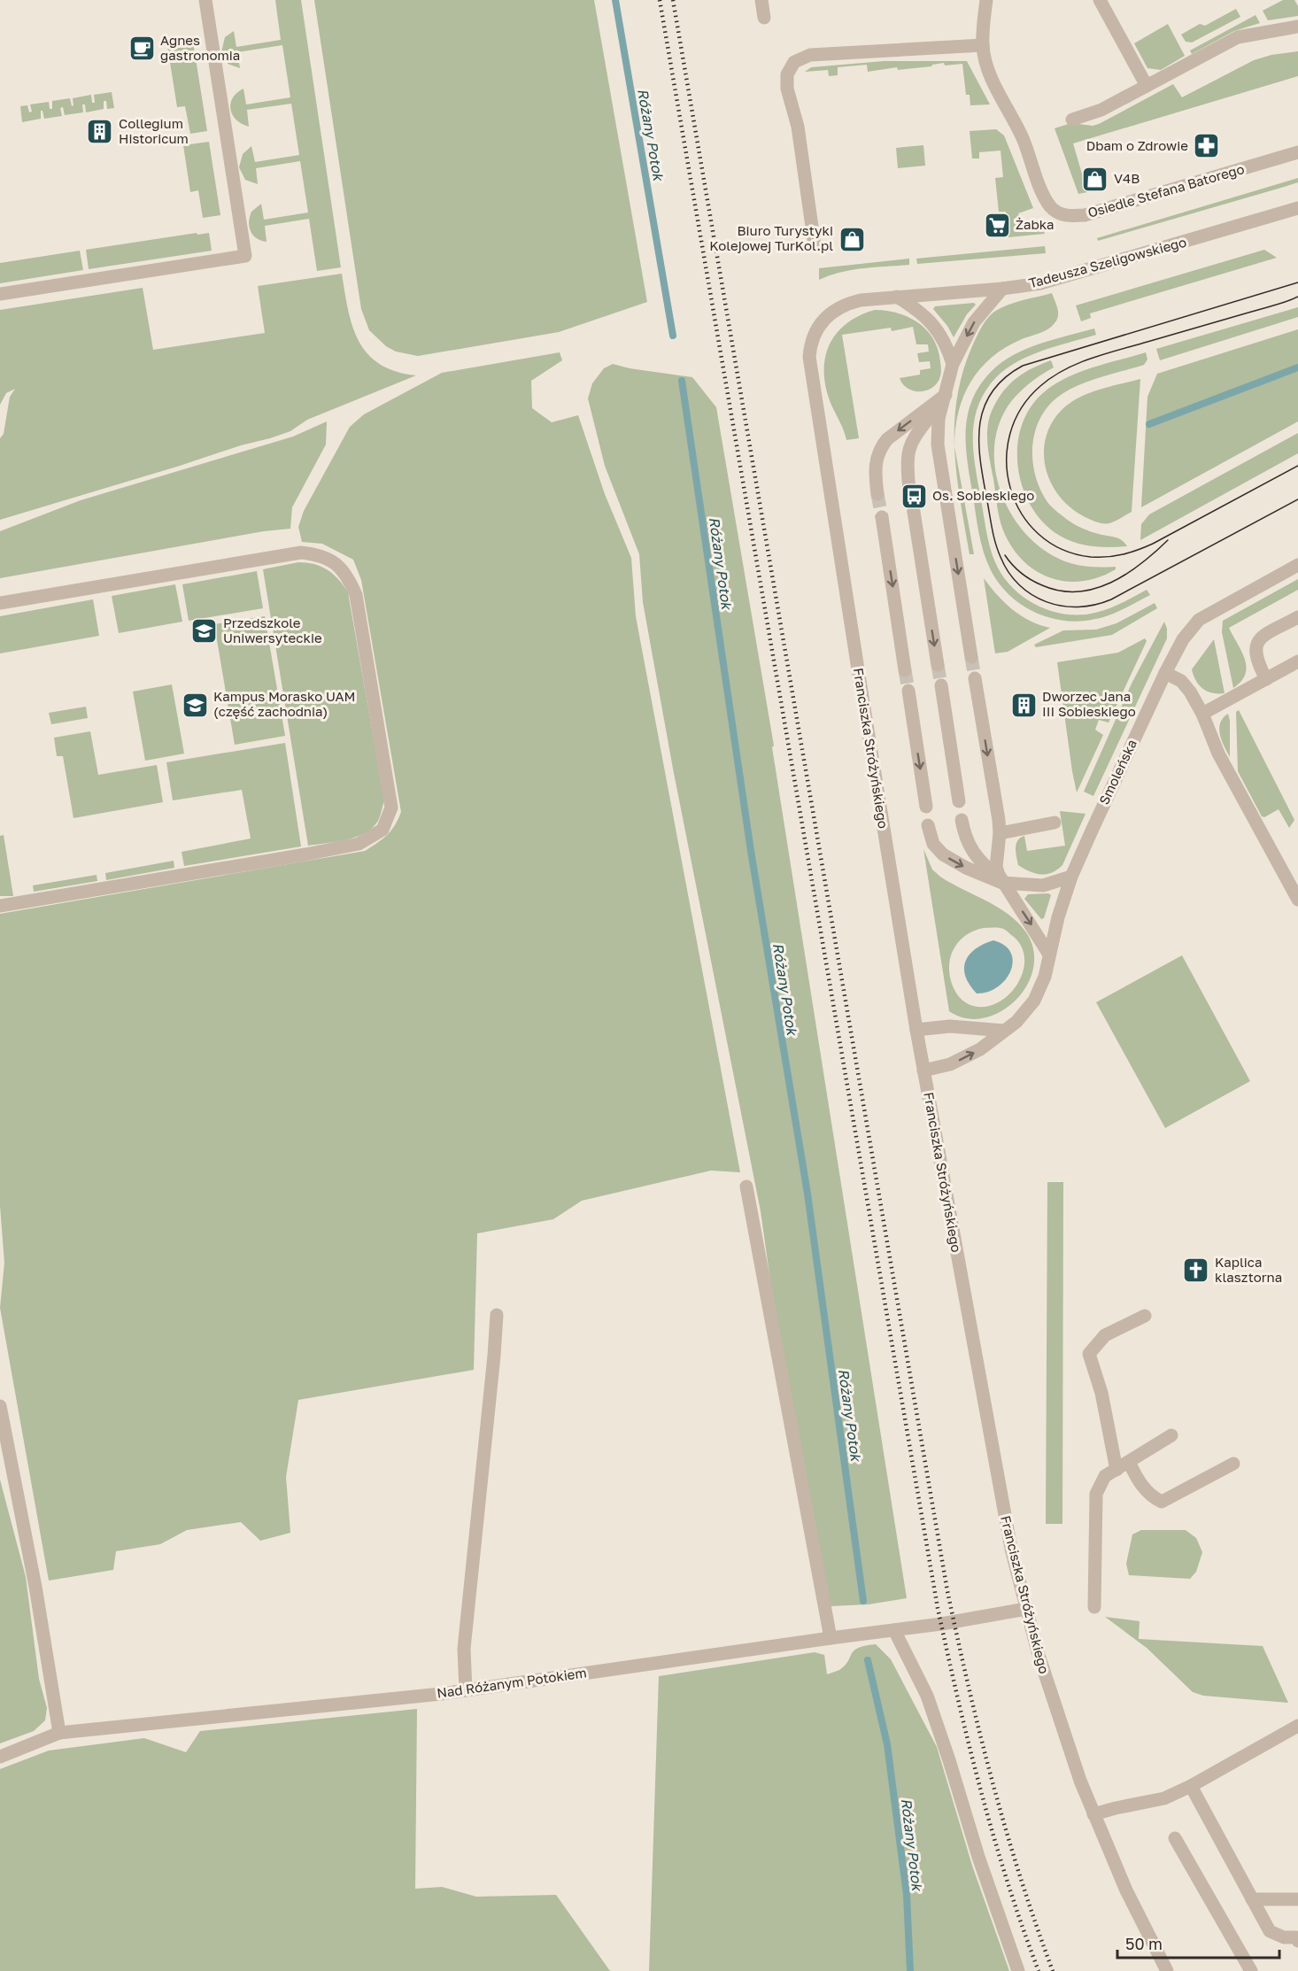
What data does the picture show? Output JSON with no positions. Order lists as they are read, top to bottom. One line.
{"streets":{"street":["Osiedle Stefana Batorego","Tadeusza Szeligowskiego","Franciszka Stróżyńskiego","Smoleńska","Nad Różanym Potokiem"]},"crossings":[["Tadeusza Szeligowskiego","Franciszka Stróżyńskiego"],["Franciszka Stróżyńskiego","Smoleńska"],["Franciszka Stróżyńskiego","Nad Różanym Potokiem"]],"water":["Różany Potok"],"places":{"cafe":["Agnes gastronomia"],"building":["Collegium Historicum","Dworzec Jana III Sobieskiego"],"pharmacy":["Dbam o Zdrowie"],"shop":["V4B","Biuro Turystyki Kolejowej TurKol.pl"],"supermarket":["Żabka"],"bus stop":["Os. Sobieskiego"],"school or university":["Przedszkole Uniwersyteckie","Kampus Morasko UAM (część zachodnia)"],"church":["Kaplica klasztorna"]},"scale_bar":"50 m"}
